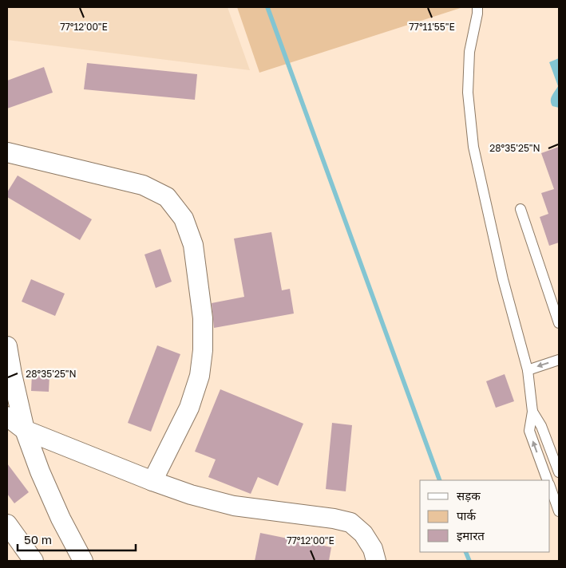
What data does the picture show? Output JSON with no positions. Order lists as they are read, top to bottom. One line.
{"legend":["सड़क","पार्क","इमारत"],"scale_bar":"50 m","coordinates":["77°12'00\"E","77°11'55\"E","28°35'25\"N"]}
